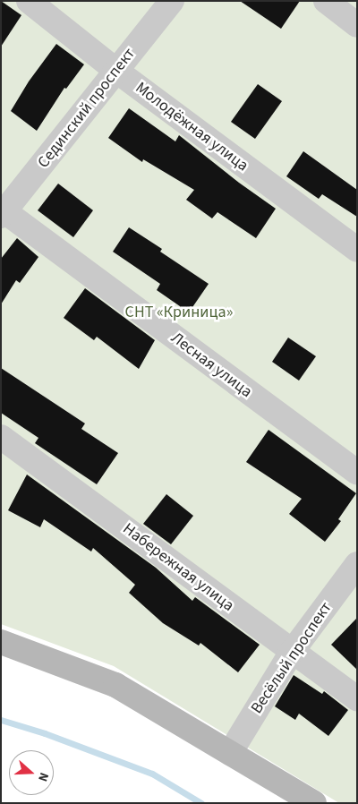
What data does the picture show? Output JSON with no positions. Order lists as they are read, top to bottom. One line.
{"streets":{"street":["Сединский проспект","Молодёжная улица","Лесная улица","Набережная улица","Весёлый проспект"]},"crossings":[["Сединский проспект","Молодёжная улица"],["Сединский проспект","Лесная улица"],["Набережная улица","Весёлый проспект"]],"parks":["СНТ «Криница»"],"north":"right"}
